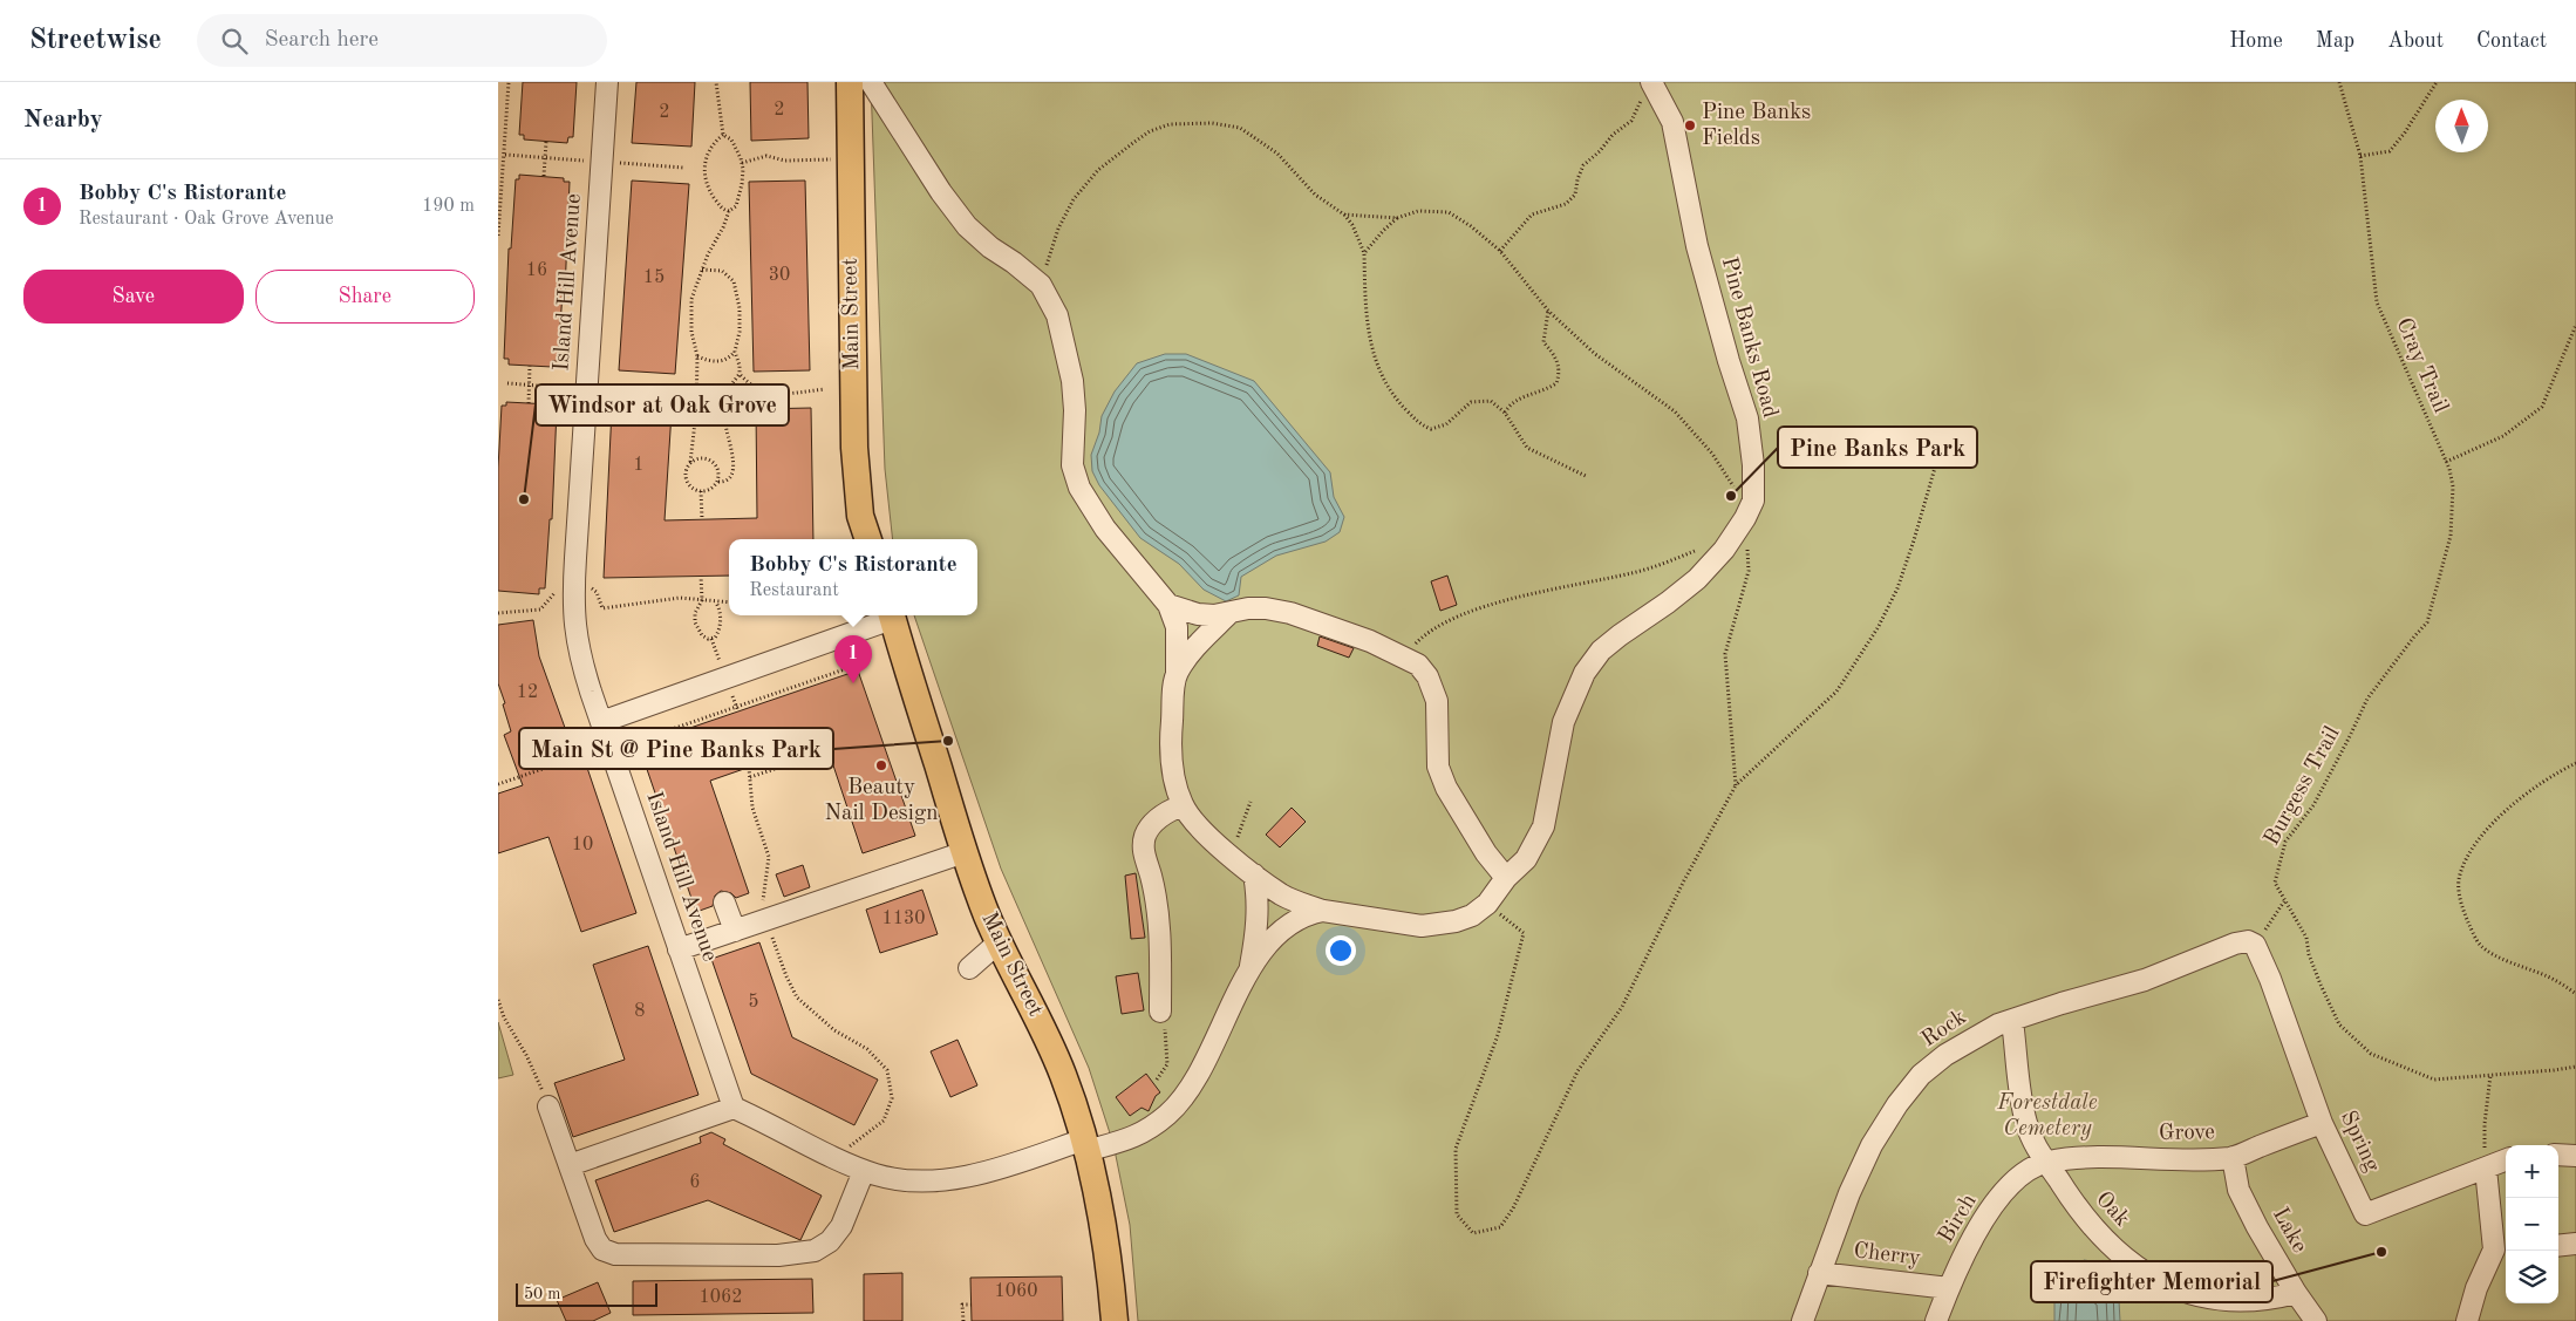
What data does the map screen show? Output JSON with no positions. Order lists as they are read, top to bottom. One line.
{"streets":{"main road":["Main Street"],"street":["Island Hill Avenue","Pine Banks Road","Rock","Grove","Spring","Oak","Birch","Lake","Cherry"],"path":["Cray Trail","Burgess Trail"]},"crossings":[["Main Street","Pine Banks Road"],["Cray Trail","Burgess Trail"],["Rock","Spring"],["Rock","Oak"],["Rock","Cherry"],["Grove","Spring"],["Grove","Oak"],["Grove","Birch"],["Grove","Lake"],["Oak","Birch"],["Oak","Lake"],["Birch","Cherry"]],"parks":["Forestdale Cemetery"],"places":["Pine Banks Fields","Pine Banks Park","Windsor at Oak Grove","Main St @ Pine Banks Park","Beauty Nail Design","Firefighter Memorial"],"house_numbers":["2","2","16","30","15","1","12","10","1130","5","8","6","1060","1062"],"scale_bar":"50 m","north":"top","page":{"header":"Streetwise","search":"Search here","nav":["Home","Map","About","Contact"],"heading":"Nearby","list":[{"mark":"1","name":"Bobby C's Ristorante","note":"Restaurant · Oak Grove Avenue","value":"190 m"}],"buttons":["Save","Share"],"popup":["Bobby C's Ristorante","Restaurant"],"pins":"1","map_buttons":["+","−"],"scale":"50 m"}}
